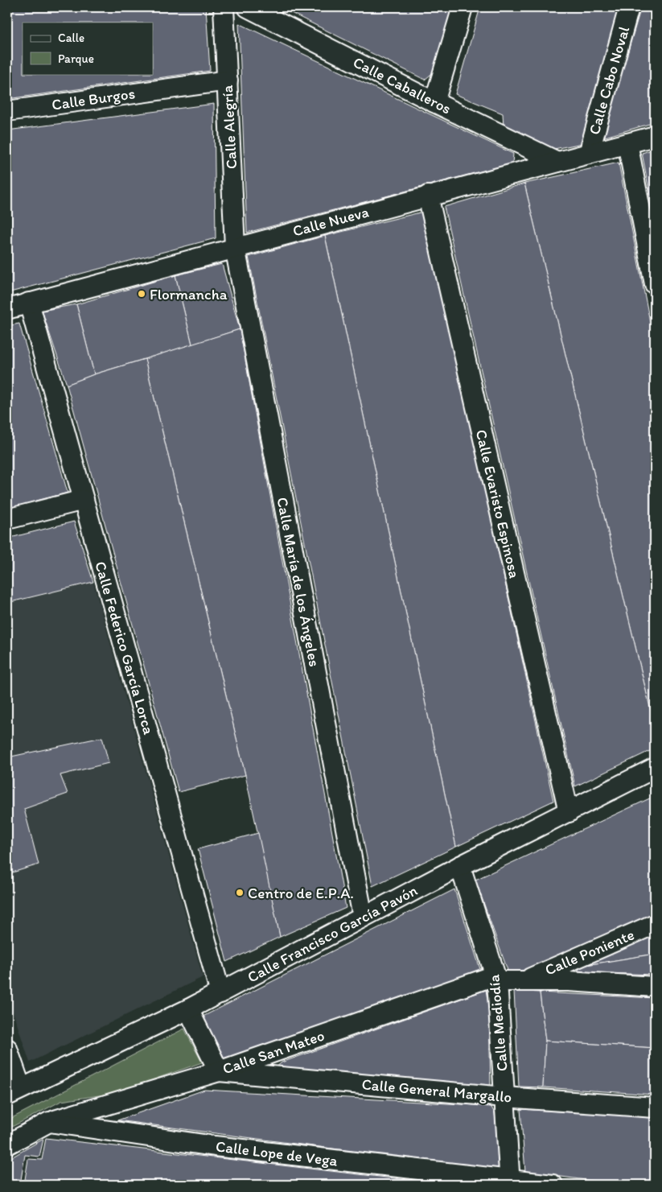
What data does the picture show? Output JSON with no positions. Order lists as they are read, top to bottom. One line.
{"streets":{"street":["Calle Cabo Noval","Calle Caballeros","Calle Burgos","Calle Alegría","Calle Nueva","Calle Evaristo Espinosa","Calle María de los Ángeles","Calle Federico García Lorca","Calle Francisco García Pavón","Calle Poniente","Calle Mediodía","Calle San Mateo","Calle General Margallo","Calle Lope de Vega"]},"crossings":[["Calle Cabo Noval","Calle Nueva"],["Calle Caballeros","Calle Nueva"],["Calle Burgos","Calle Alegría"],["Calle Alegría","Calle Nueva"],["Calle Alegría","Calle María de los Ángeles"],["Calle Nueva","Calle Evaristo Espinosa"],["Calle Nueva","Calle María de los Ángeles"],["Calle Nueva","Calle Federico García Lorca"],["Calle Evaristo Espinosa","Calle Francisco García Pavón"],["Calle María de los Ángeles","Calle Francisco García Pavón"],["Calle Federico García Lorca","Calle Francisco García Pavón"],["Calle Francisco García Pavón","Calle Mediodía"],["Calle Poniente","Calle San Mateo"],["Calle Mediodía","Calle San Mateo"],["Calle Mediodía","Calle General Margallo"],["Calle Mediodía","Calle Lope de Vega"],["Calle San Mateo","Calle General Margallo"],["Calle San Mateo","Calle Lope de Vega"]],"places":["Flormancha","Centro de E.P.A."],"legend":["Calle","Parque"]}
